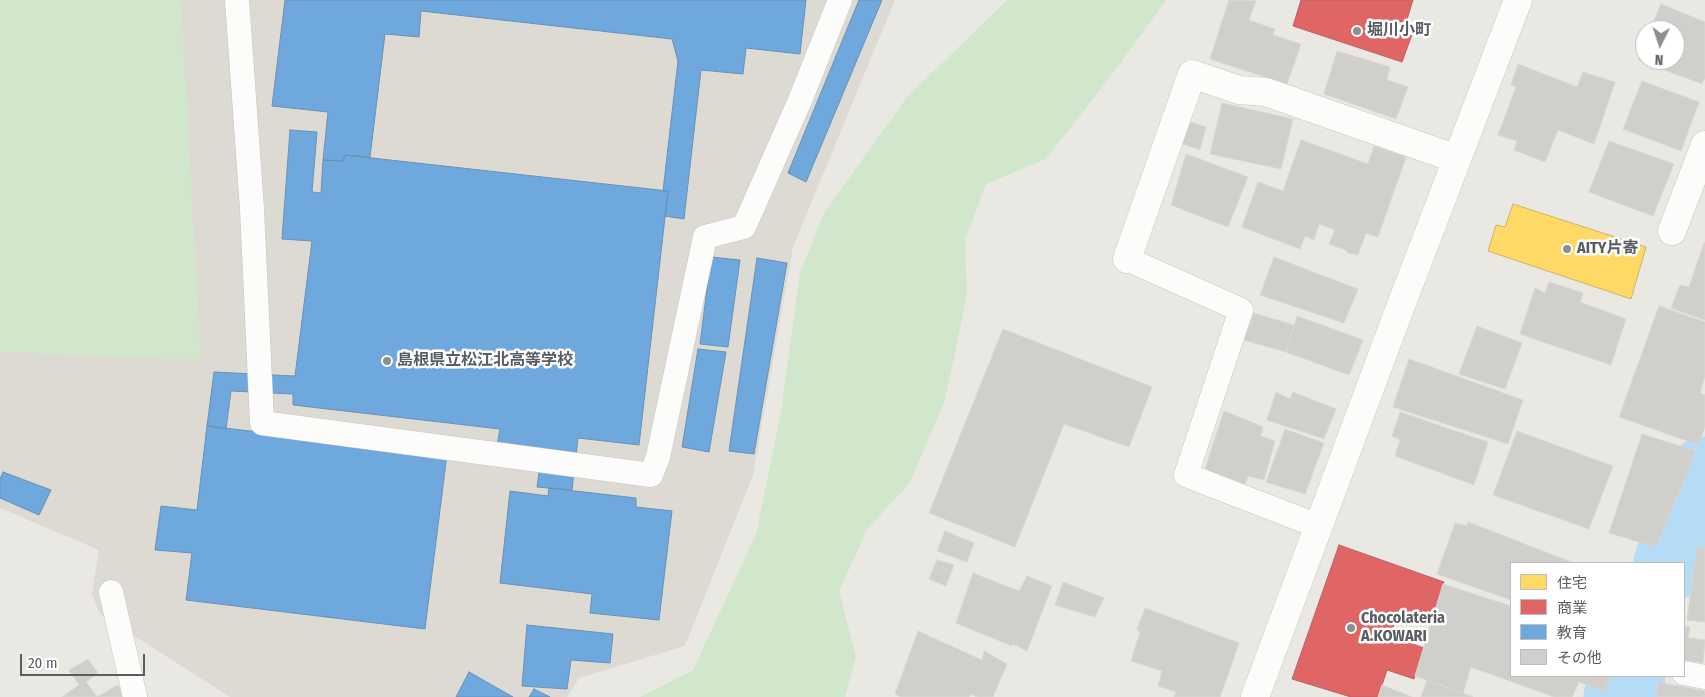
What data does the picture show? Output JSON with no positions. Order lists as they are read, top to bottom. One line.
{"places":["堀川小町","AITY片寄","島根県立松江北高等学校","Chocolateria A.KOWARI"],"legend":["住宅","商業","教育","その他"],"scale_bar":"20 m","north":"bottom"}
